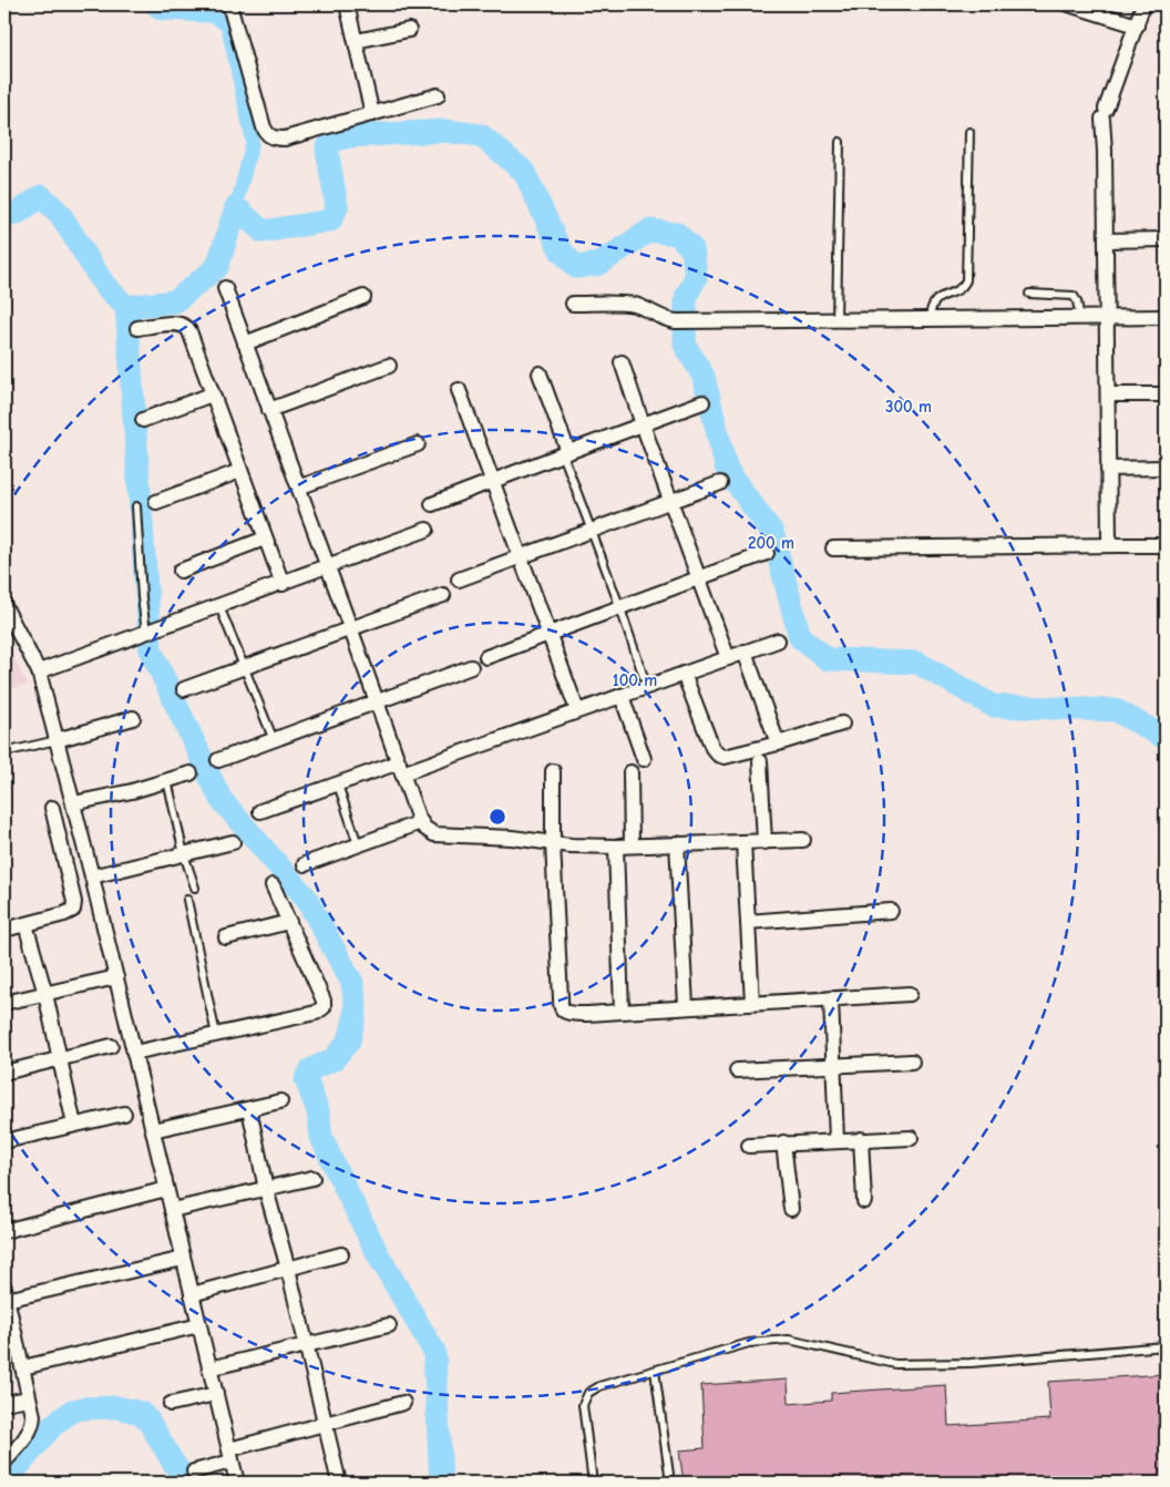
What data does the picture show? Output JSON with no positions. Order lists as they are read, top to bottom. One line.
{"rings":["300 m","200 m","100 m"]}
